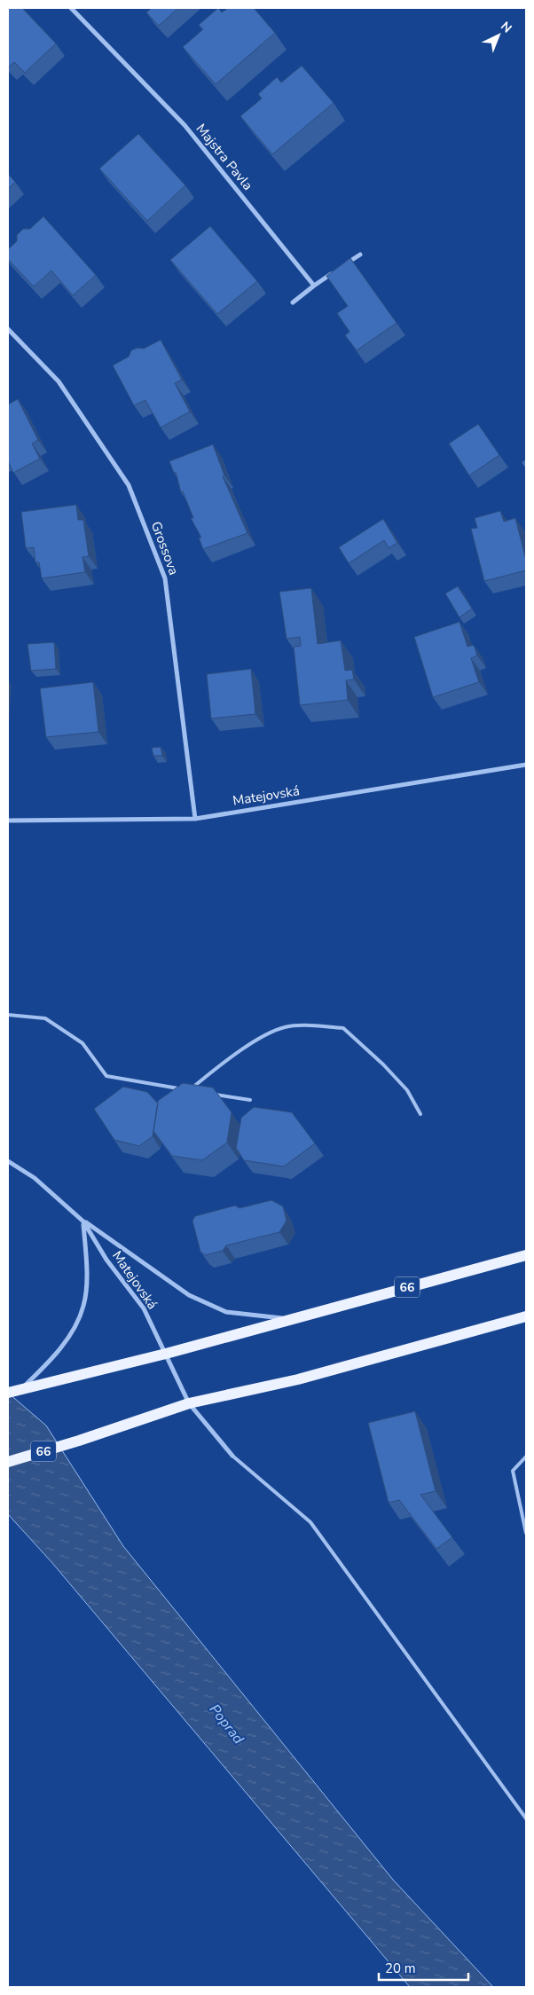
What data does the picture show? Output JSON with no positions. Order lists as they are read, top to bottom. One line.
{"streets":{"main road":["66"],"street":["Majstra Pavla","Grossova","Matejovská"]},"crossings":[["Grossova","Matejovská"],["Matejovská","66"]],"water":["Poprad"],"scale_bar":"20 m","north":"top right"}
